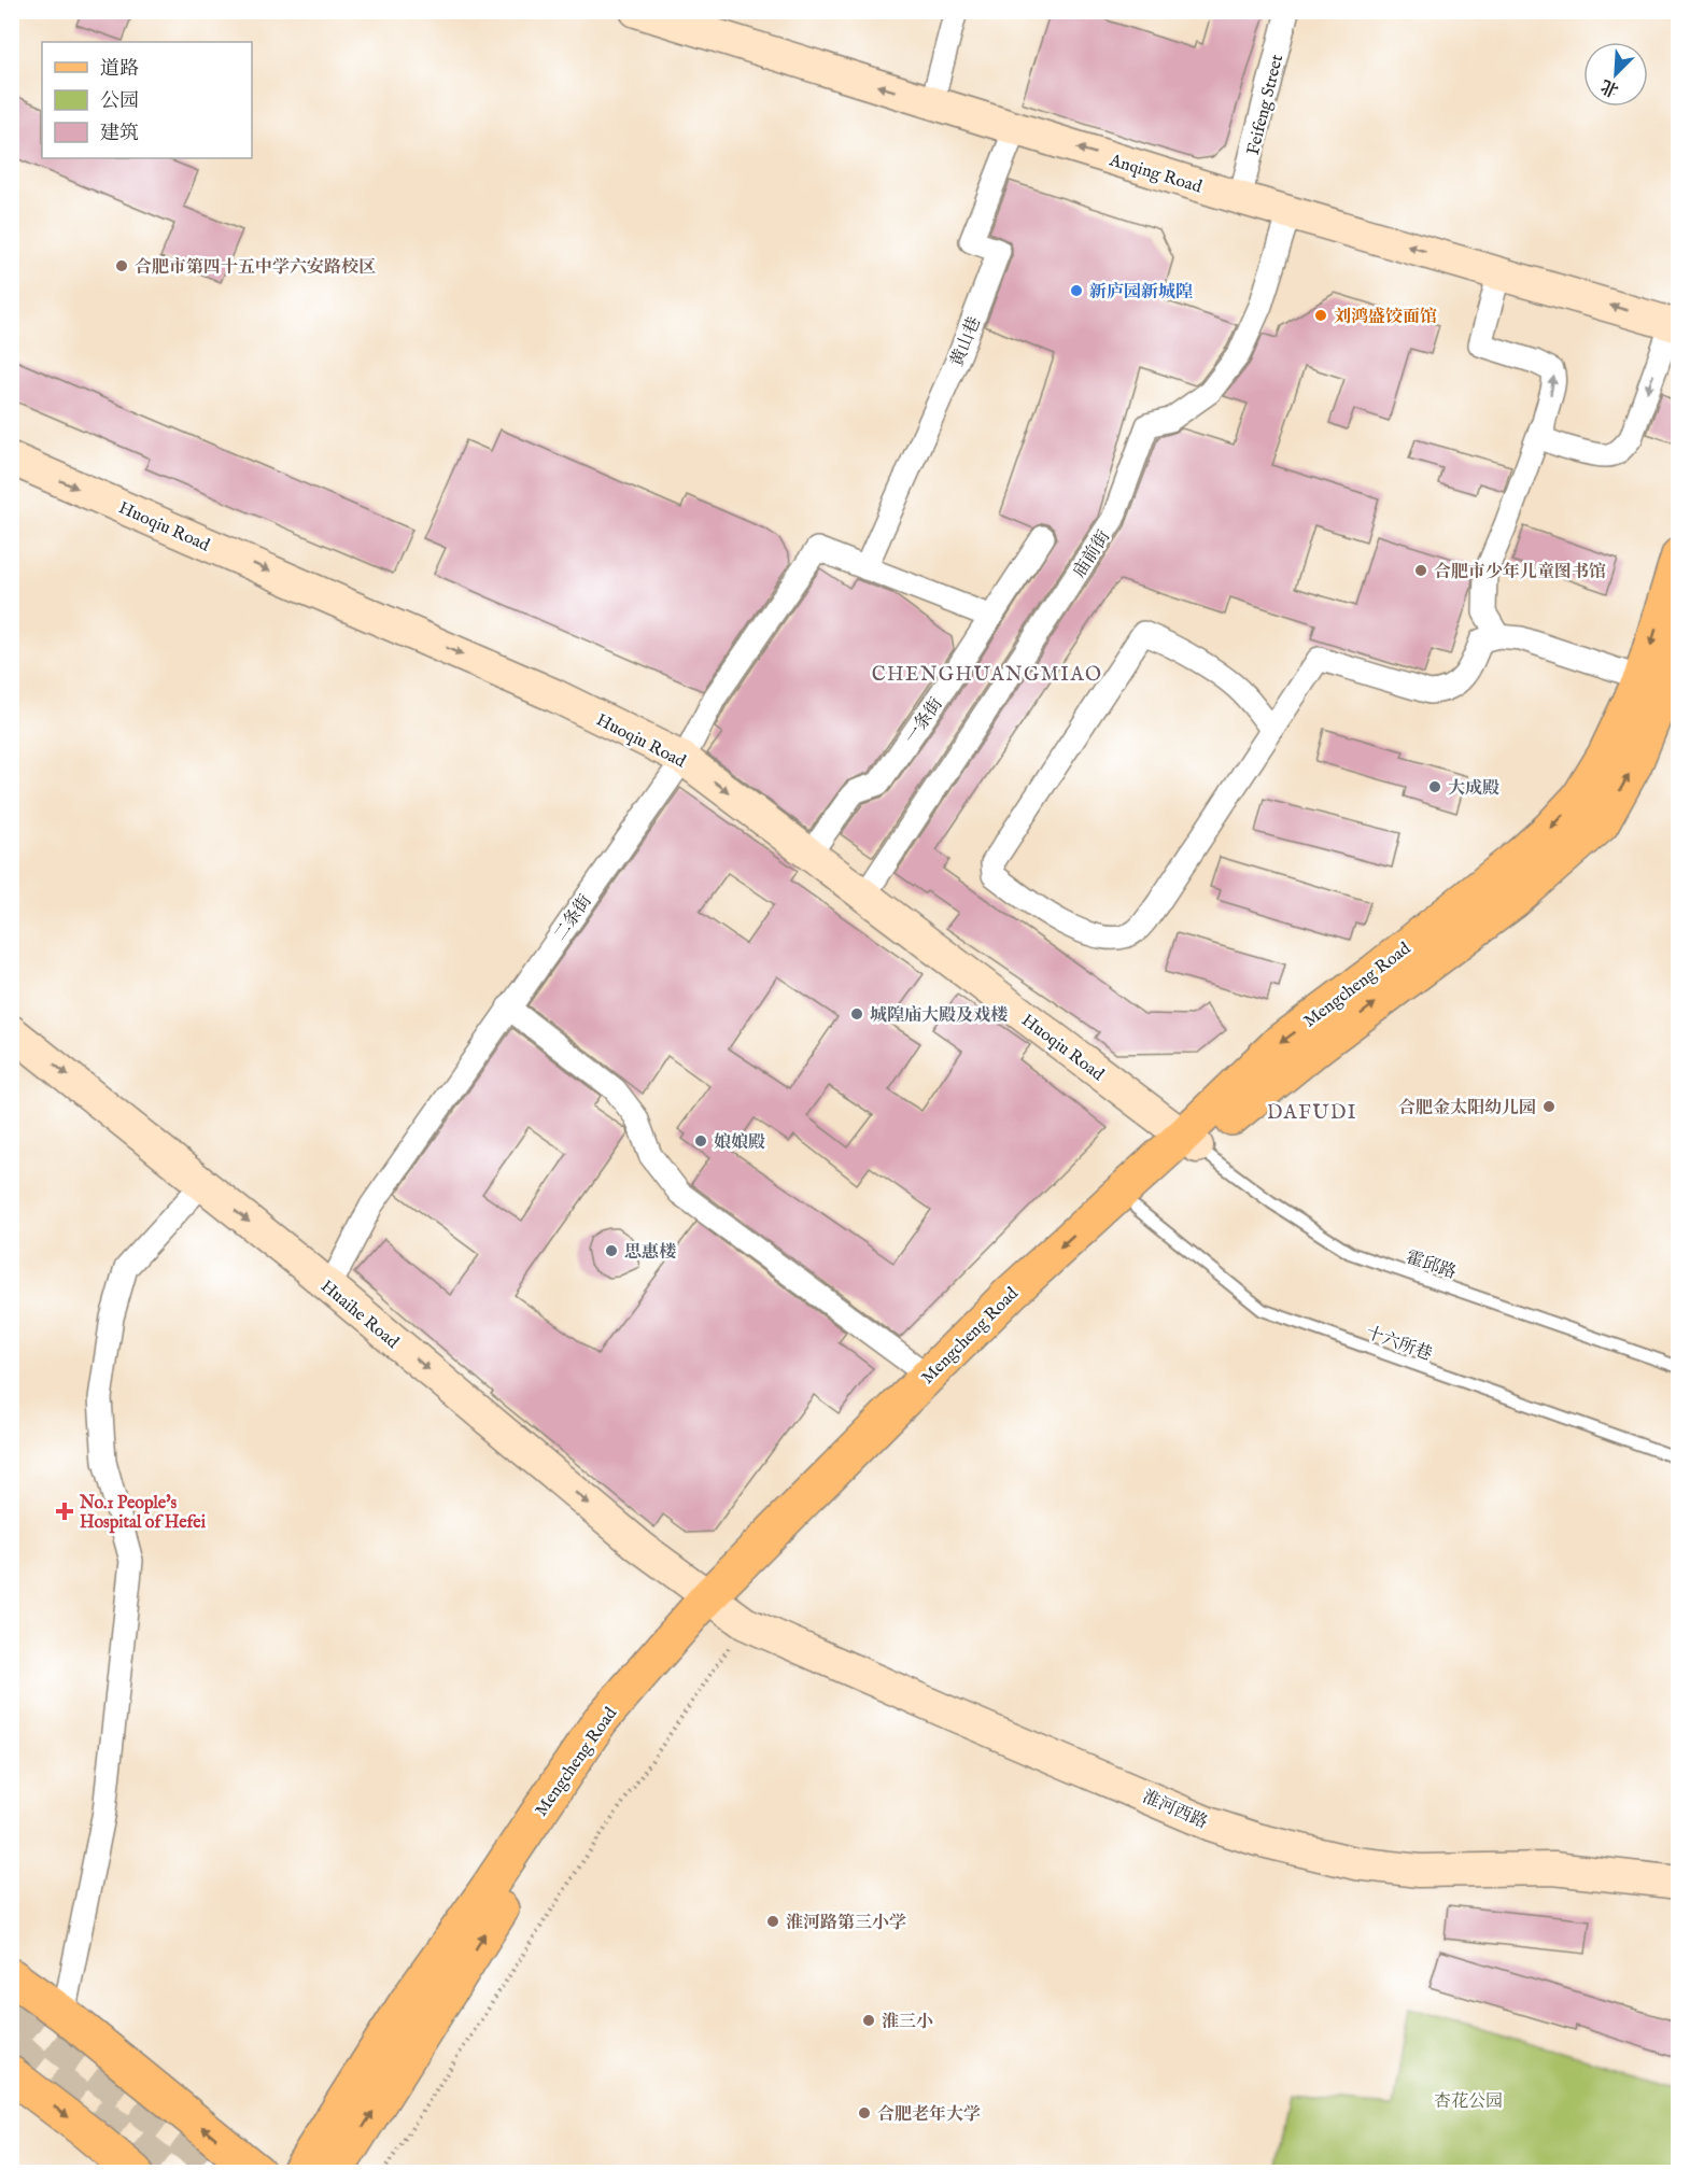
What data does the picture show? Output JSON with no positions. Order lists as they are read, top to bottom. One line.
{"streets":{"main road":["Mengcheng Road"],"street":["Feifeng Street","Anqing Road","黄山巷","Huoqiu Road","庙前街","一条街","二条街","Huaihe Road","淮河西路"],"lane":["霍邱路","十六所巷"]},"crossings":[["Feifeng Street","Anqing Road"],["Anqing Road","黄山巷"],["Anqing Road","庙前街"],["黄山巷","二条街"],["Huoqiu Road","庙前街"],["Huoqiu Road","一条街"],["Huoqiu Road","二条街"],["Huoqiu Road","Mengcheng Road"],["Huoqiu Road","霍邱路"],["二条街","Huaihe Road"],["Mengcheng Road","霍邱路"],["Mengcheng Road","Huaihe Road"],["Mengcheng Road","十六所巷"],["Mengcheng Road","淮河西路"],["Huaihe Road","淮河西路"]],"one_way":["Anqing Road","Huoqiu Road","Huaihe Road"],"districts":["CHENGHUANGMIAO","DAFUDI"],"parks":["杏花公园"],"places":{"other":["合肥市第四十五中学六安路校区","新庐园新城隍","刘鸿盛饺面馆","合肥市少年儿童图书馆","大成殿","城隍庙大殿及戏楼","合肥金太阳幼儿园","娘娘殿","思惠楼","淮河路第三小学","淮三小","合肥老年大学"],"health":["No.1 People's Hospital of Hefei"]},"legend":["道路","公园","建筑"],"north":"bottom left"}
